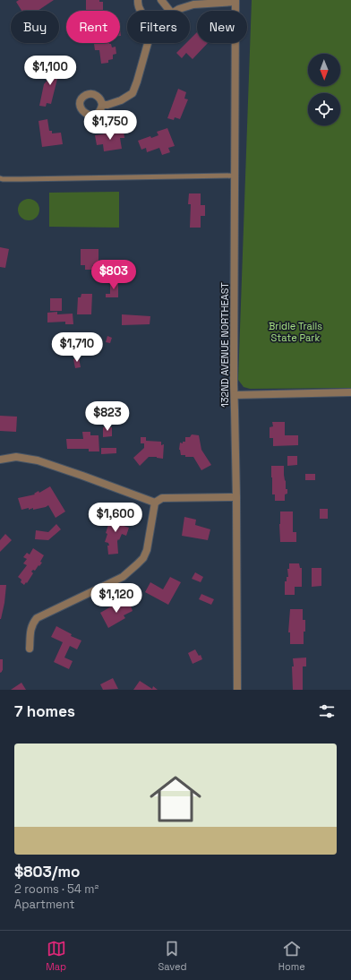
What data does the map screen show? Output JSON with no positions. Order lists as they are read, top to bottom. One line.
{"streets":{"street":["132ND AVENUE NORTHEAST"]},"parks":["Bridle Trails State Park"],"north":"bottom","page":{"chip":["Buy","Rent","Filters","New"],"price":["$1,100","$1,750","$803","$1,710","$823","$1,600","$1,120"],"heading":"7 homes","list":[{"name":"$803/mo","note":"2 rooms · 54 m² · Apartment"}],"tabs":["Map","Saved","Home"]}}
